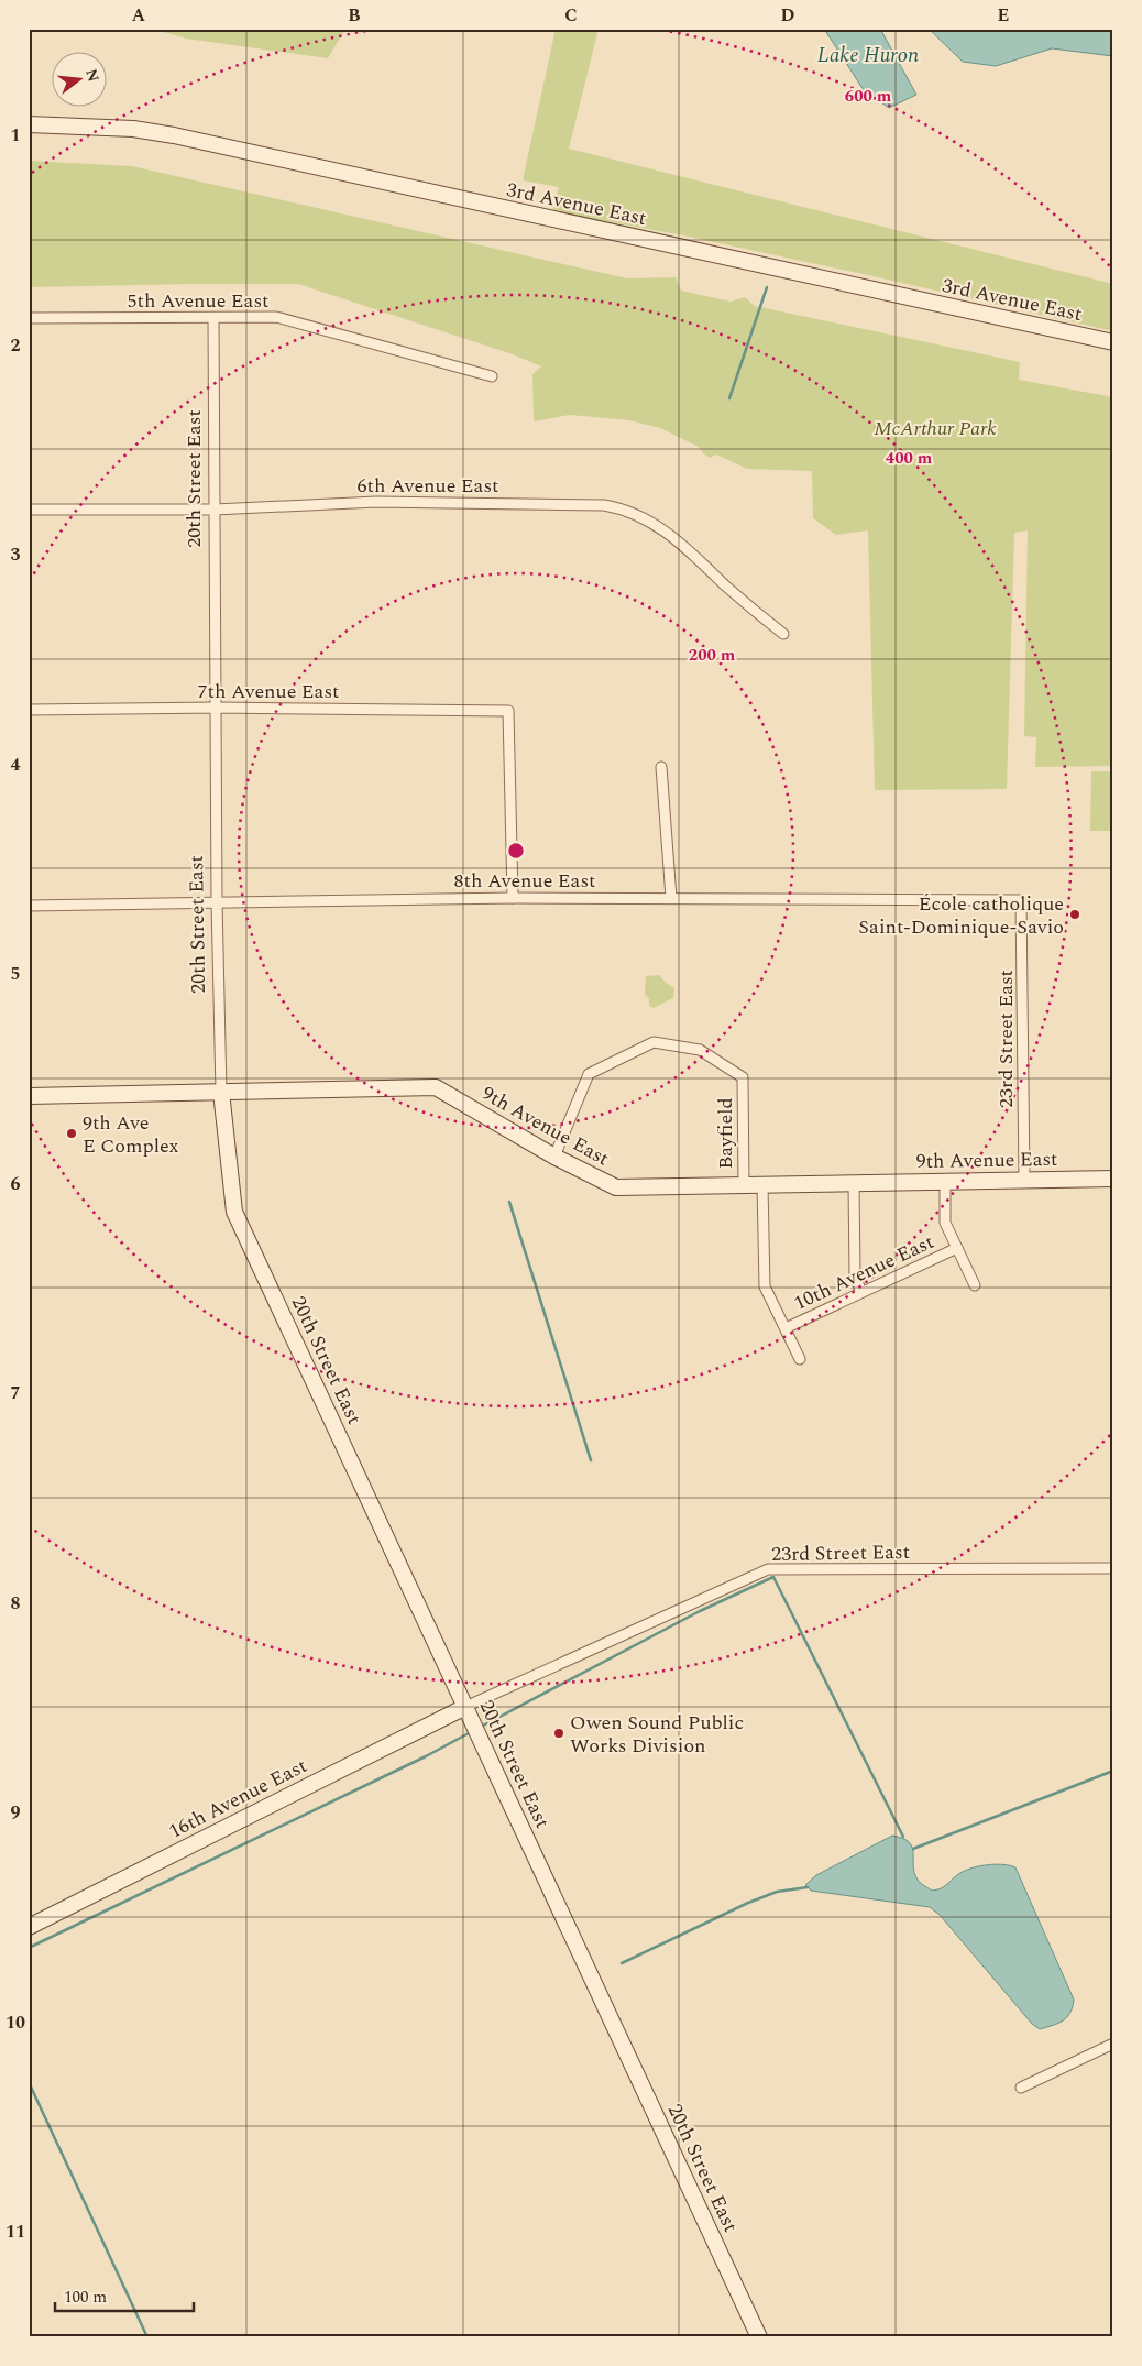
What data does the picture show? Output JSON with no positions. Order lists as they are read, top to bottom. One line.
{"streets":{"street":["3rd Avenue East","5th Avenue East","20th Street East","6th Avenue East","7th Avenue East","8th Avenue East","23rd Street East","9th Avenue East","Bayfield","10th Avenue East","16th Avenue East"]},"crossings":[["5th Avenue East","20th Street East"],["20th Street East","6th Avenue East"],["20th Street East","7th Avenue East"],["20th Street East","8th Avenue East"],["20th Street East","23rd Street East"],["20th Street East","9th Avenue East"],["20th Street East","16th Avenue East"],["7th Avenue East","8th Avenue East"],["8th Avenue East","23rd Street East"],["23rd Street East","9th Avenue East"],["23rd Street East","16th Avenue East"],["9th Avenue East","Bayfield"]],"water":["Lake Huron"],"parks":["McArthur Park"],"places":["École catholique Saint-Dominique-Savio","9th Ave E Complex","Owen Sound Public Works Division"],"scale_bar":"100 m","north":"right","grid":{"columns":["A","B","C","D","E"],"rows":["1","2","3","4","5","6","7","8","9","10","11"]},"rings":["600 m","400 m","200 m"]}
